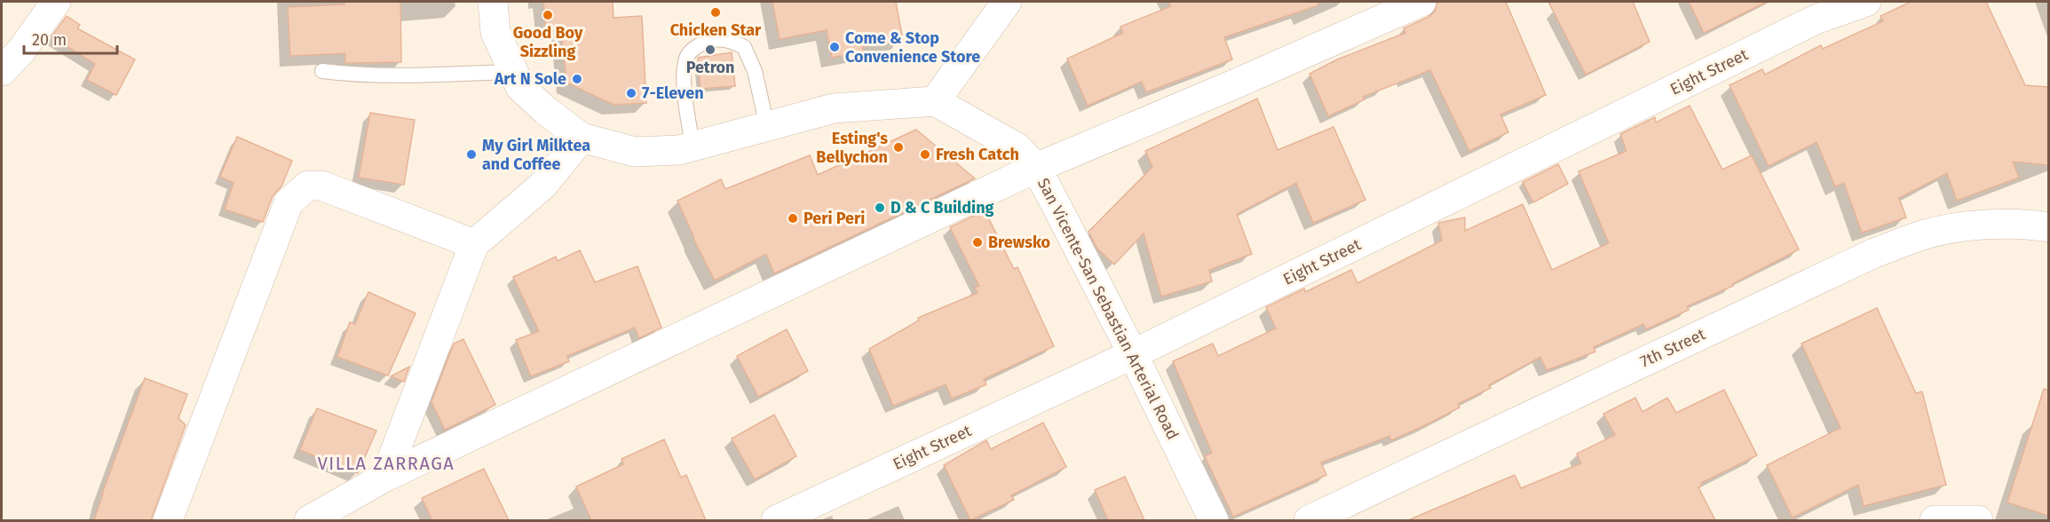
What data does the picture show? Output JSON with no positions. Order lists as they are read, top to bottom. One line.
{"streets":{"street":["Eight Street","San Vicente-San Sebastian Arterial Road","7th Street"]},"crossings":[["Eight Street","San Vicente-San Sebastian Arterial Road"]],"districts":["VILLA ZARRAGA"],"places":["Chicken Star","Good Boy Sizzling","Come & Stop Convenience Store","Petron","Art N Sole","7-Eleven","Esting's Bellychon","My Girl Milktea and Coffee","Fresh Catch","D & C Building","Peri Peri","Brewsko"],"scale_bar":"20 m"}
